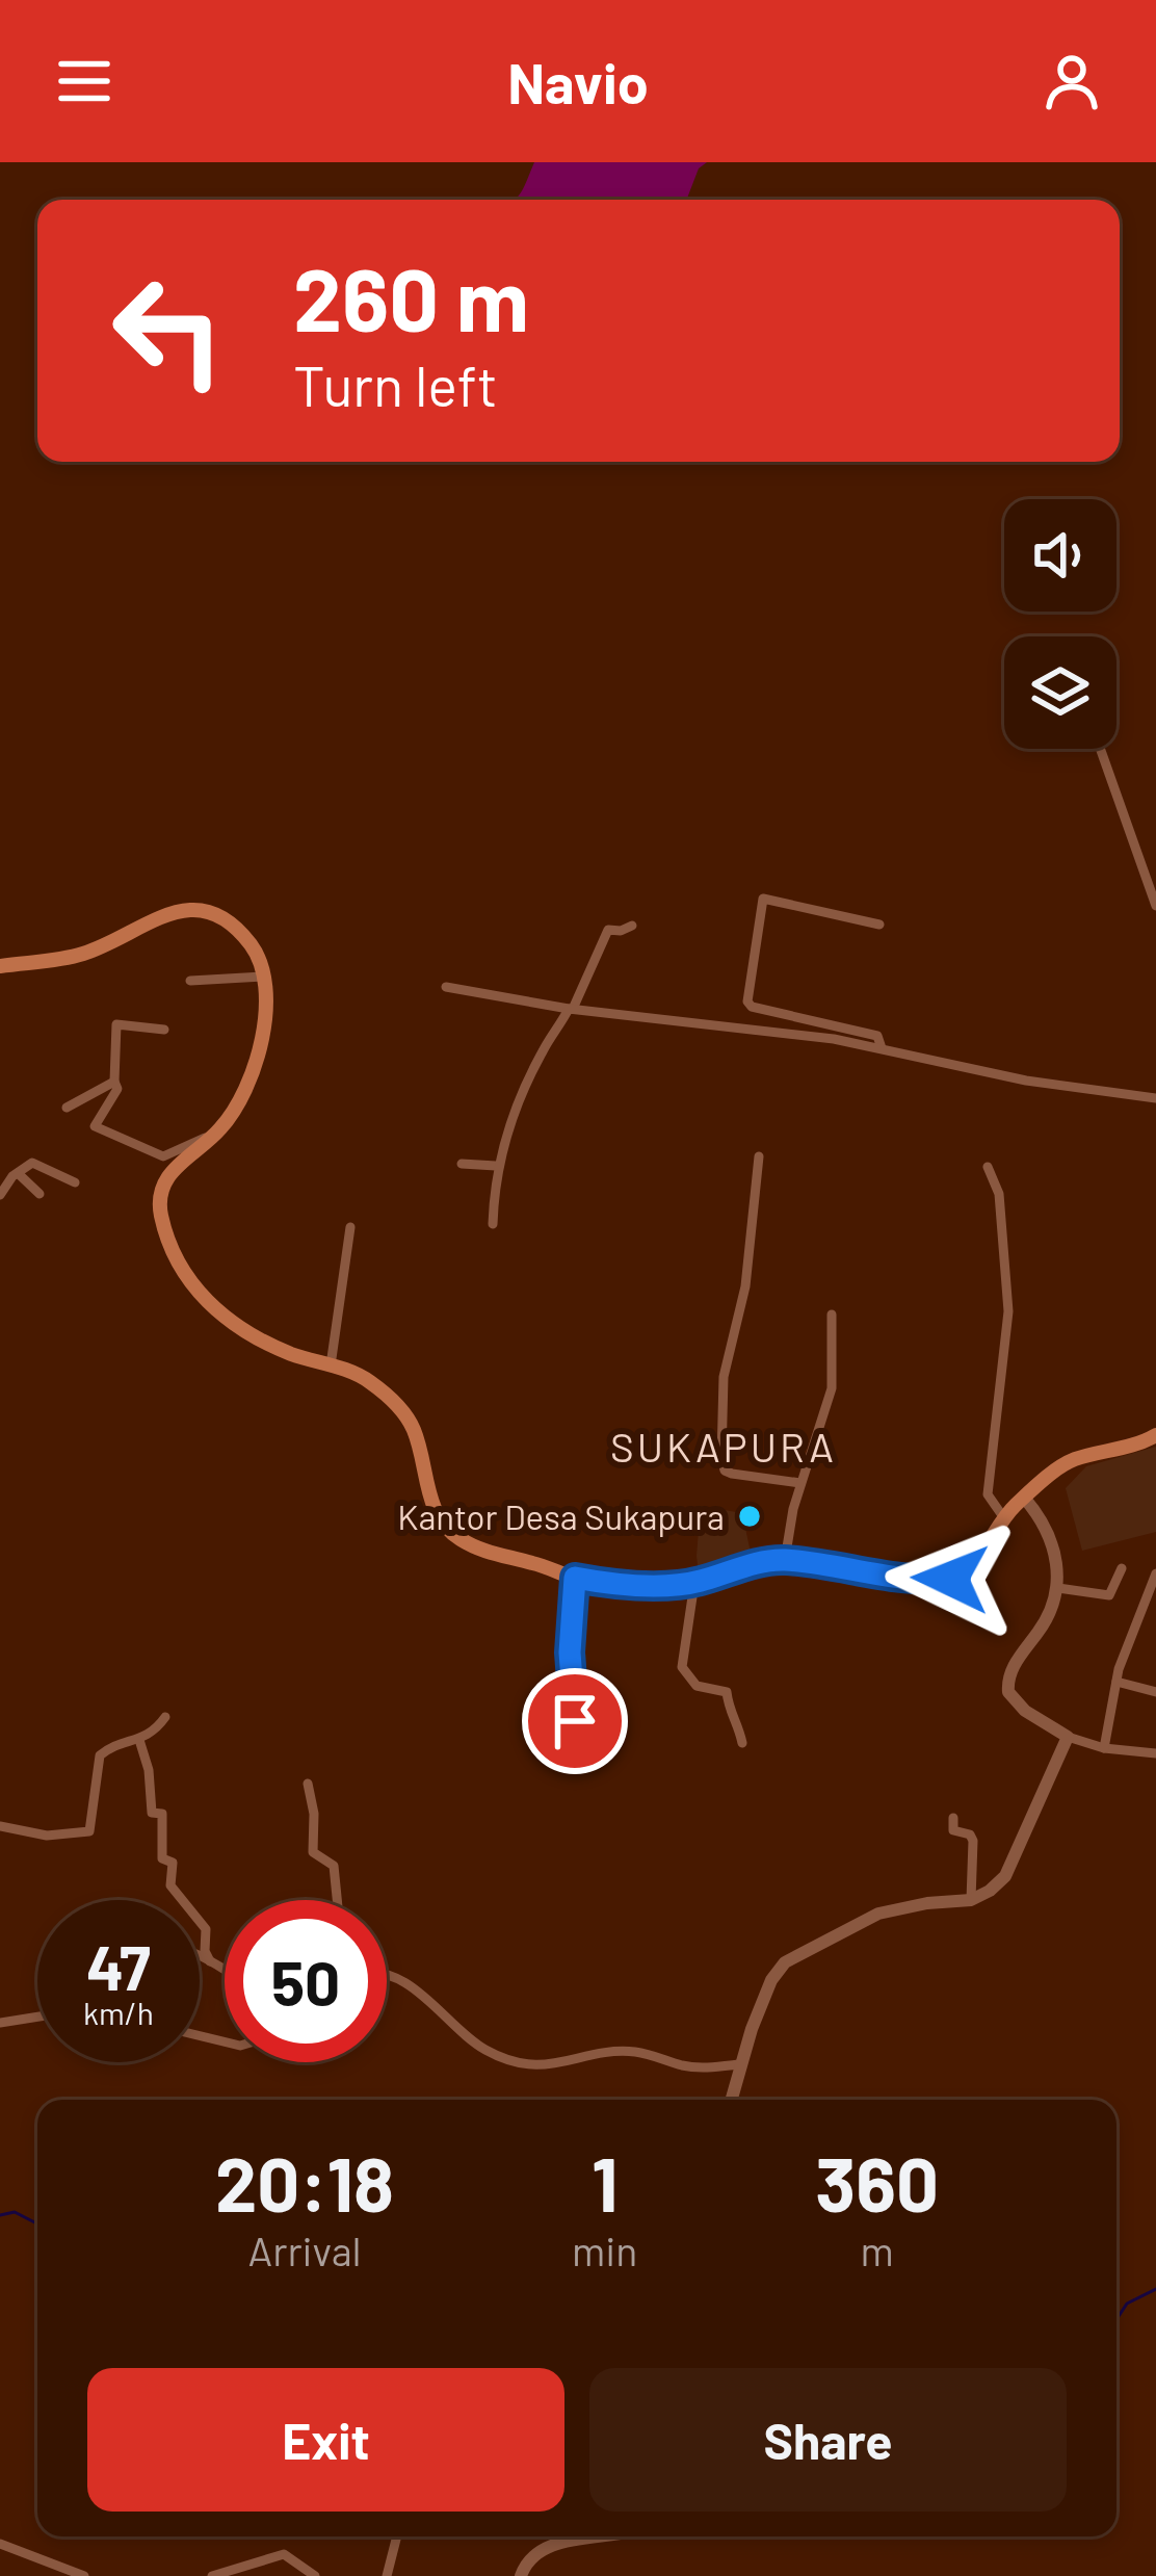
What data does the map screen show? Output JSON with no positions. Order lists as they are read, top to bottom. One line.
{"districts":["SUKAPURA"],"places":["Kantor Desa Sukapura"],"page":{"header":"Navio","turn":["260 m","Turn left"],"speed":"47 km/h","limit":"50","eta":["20:18","Arrival","1","min","360","m"],"buttons":["Exit","Share"]}}
